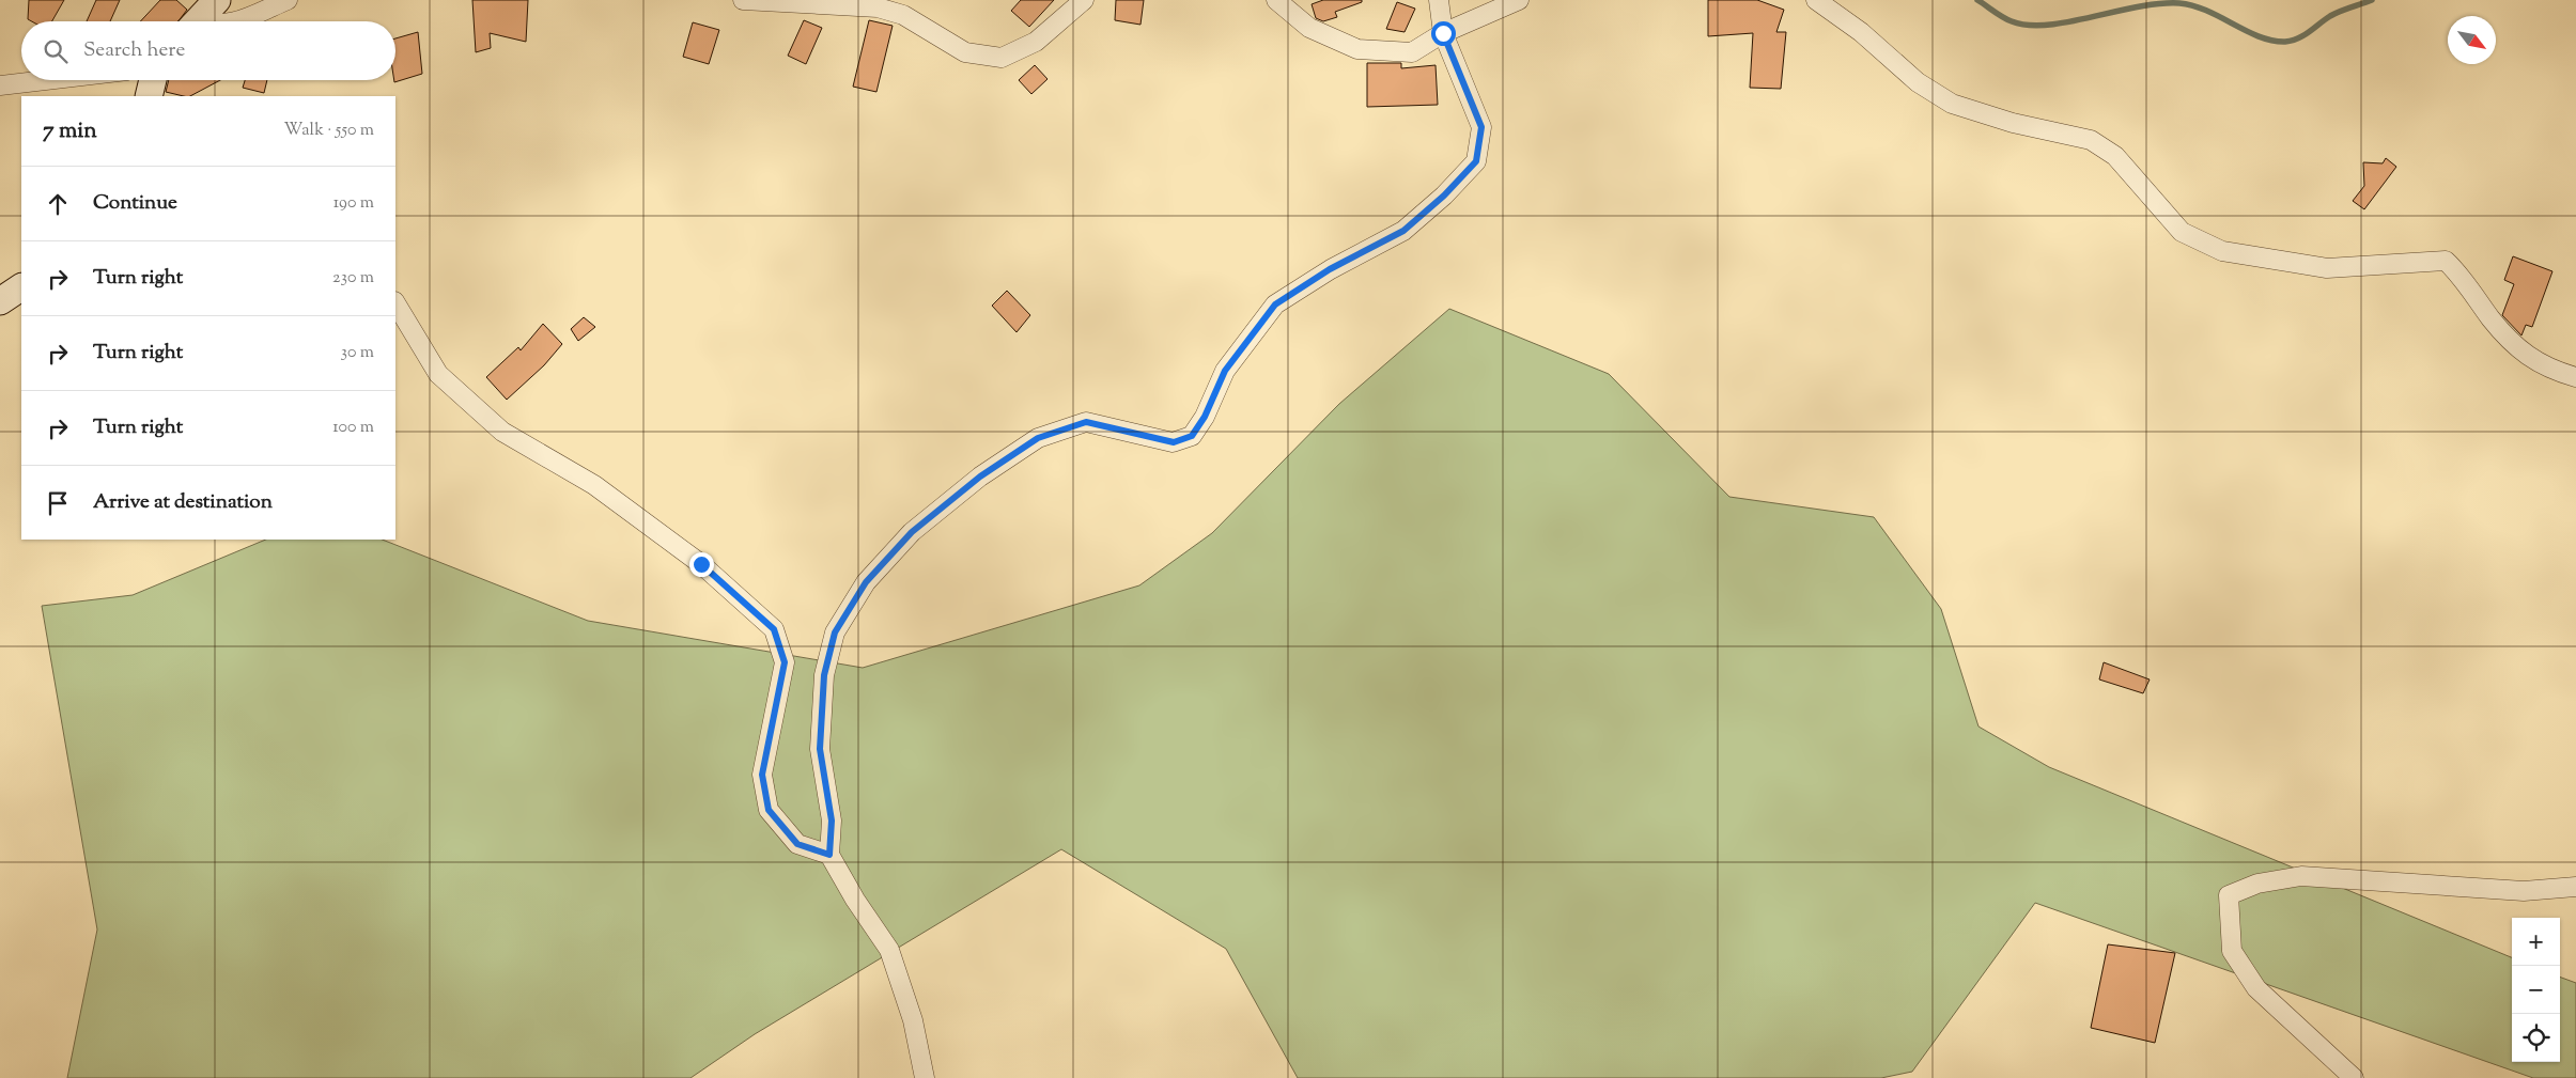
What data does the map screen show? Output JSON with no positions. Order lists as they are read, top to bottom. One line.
{"north":"bottom right","page":{"search":"Search here","heading":["7 min","Walk · 550 m"],"list":[["Continue","190 m"],["Turn right","230 m"],["Turn right","30 m"],["Turn right","100 m"],"Arrive at destination"],"map_buttons":["+","−"]}}
